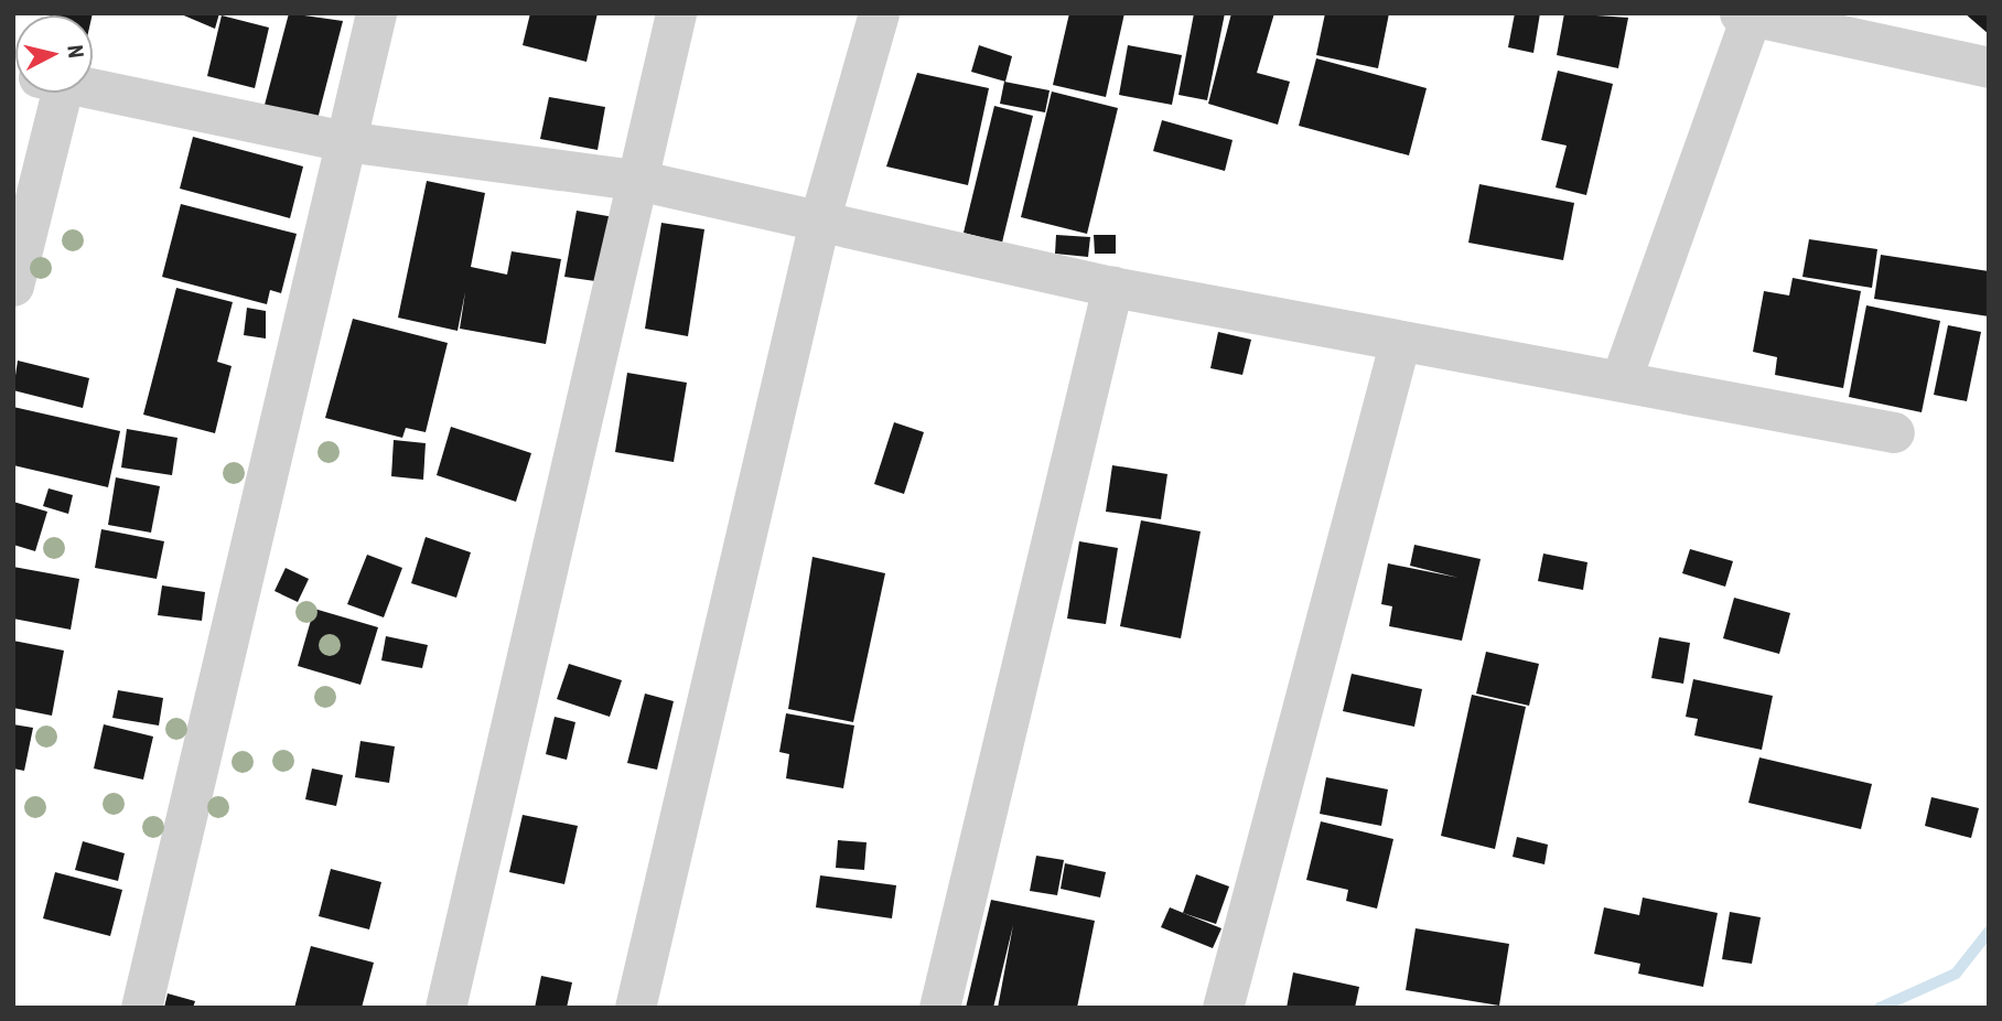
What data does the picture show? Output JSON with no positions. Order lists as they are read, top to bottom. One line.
{"north":"right"}
